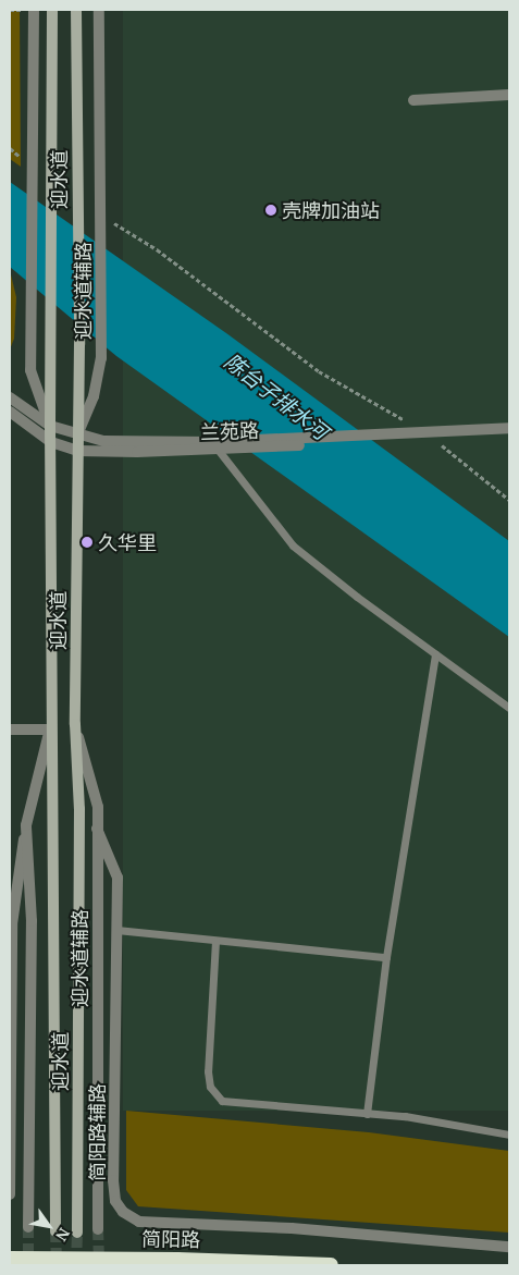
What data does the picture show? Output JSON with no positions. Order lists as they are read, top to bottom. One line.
{"streets":{"highway":["简阳路"],"main road":["迎水道"],"street":["迎水道辅路","兰苑路","简阳路辅路"]},"crossings":[["迎水道","迎水道辅路"],["迎水道","兰苑路"],["迎水道辅路","兰苑路"],["迎水道辅路","简阳路辅路"]],"water":["陈台子排水河"],"places":["壳牌加油站","久华里"],"north":"bottom right"}
